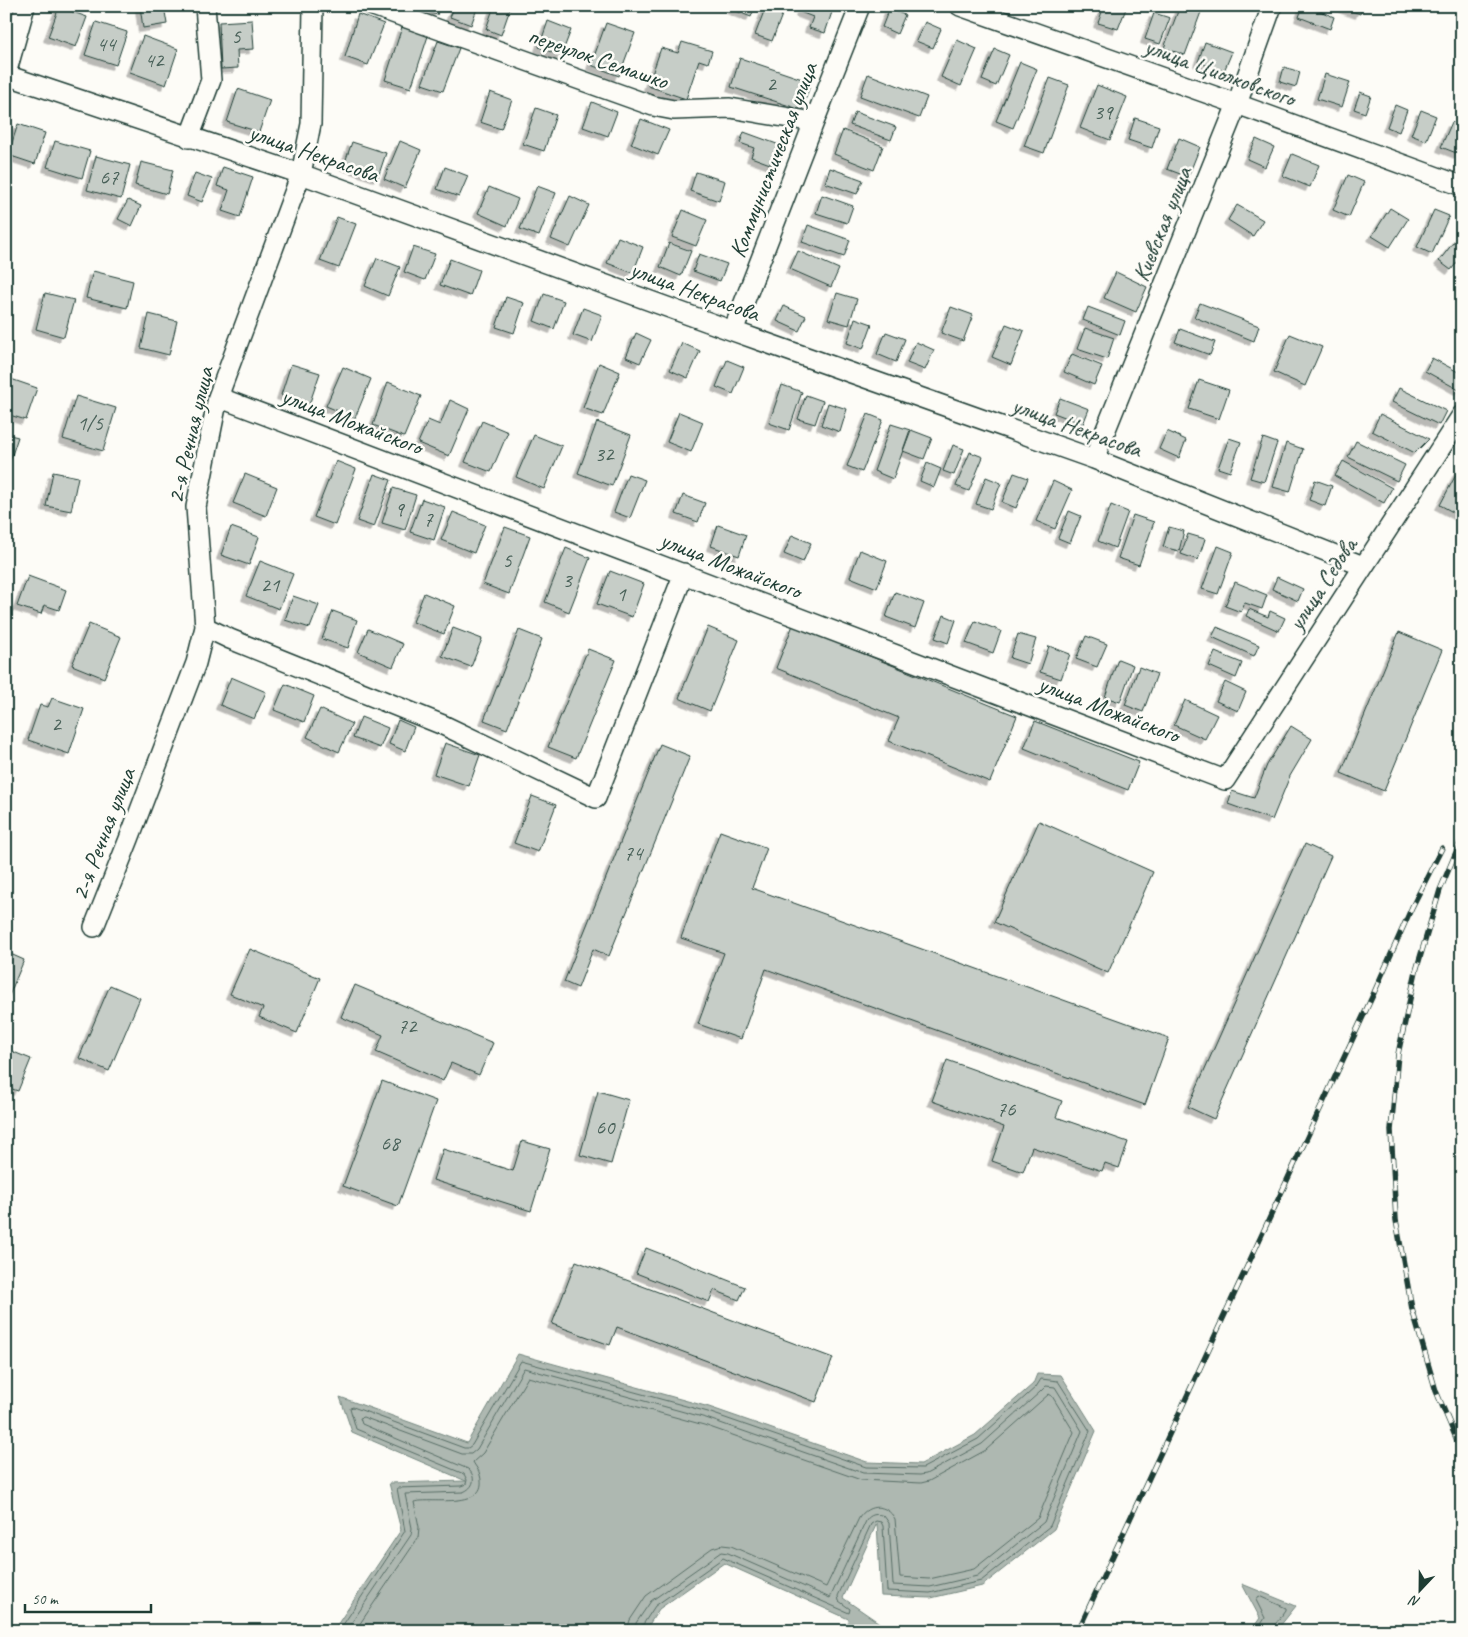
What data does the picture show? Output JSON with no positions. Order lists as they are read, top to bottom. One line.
{"streets":{"street":["переулок Семашко","улица Циолковского","улица Некрасова","Коммунистическая улица","Киевская улица","улица Можайского","2-я Речная улица","улица Седова"]},"crossings":[["переулок Семашко","Коммунистическая улица"],["улица Циолковского","Киевская улица"],["улица Некрасова","Коммунистическая улица"],["улица Некрасова","Киевская улица"],["улица Некрасова","2-я Речная улица"],["улица Некрасова","улица Седова"],["улица Можайского","2-я Речная улица"],["улица Можайского","улица Седова"]],"house_numbers":["5","44","42","2","39","67","1/5","32","9","7","5","3","21","1","2","74","72","76","60","68"],"scale_bar":"50 m","north":"bottom"}
